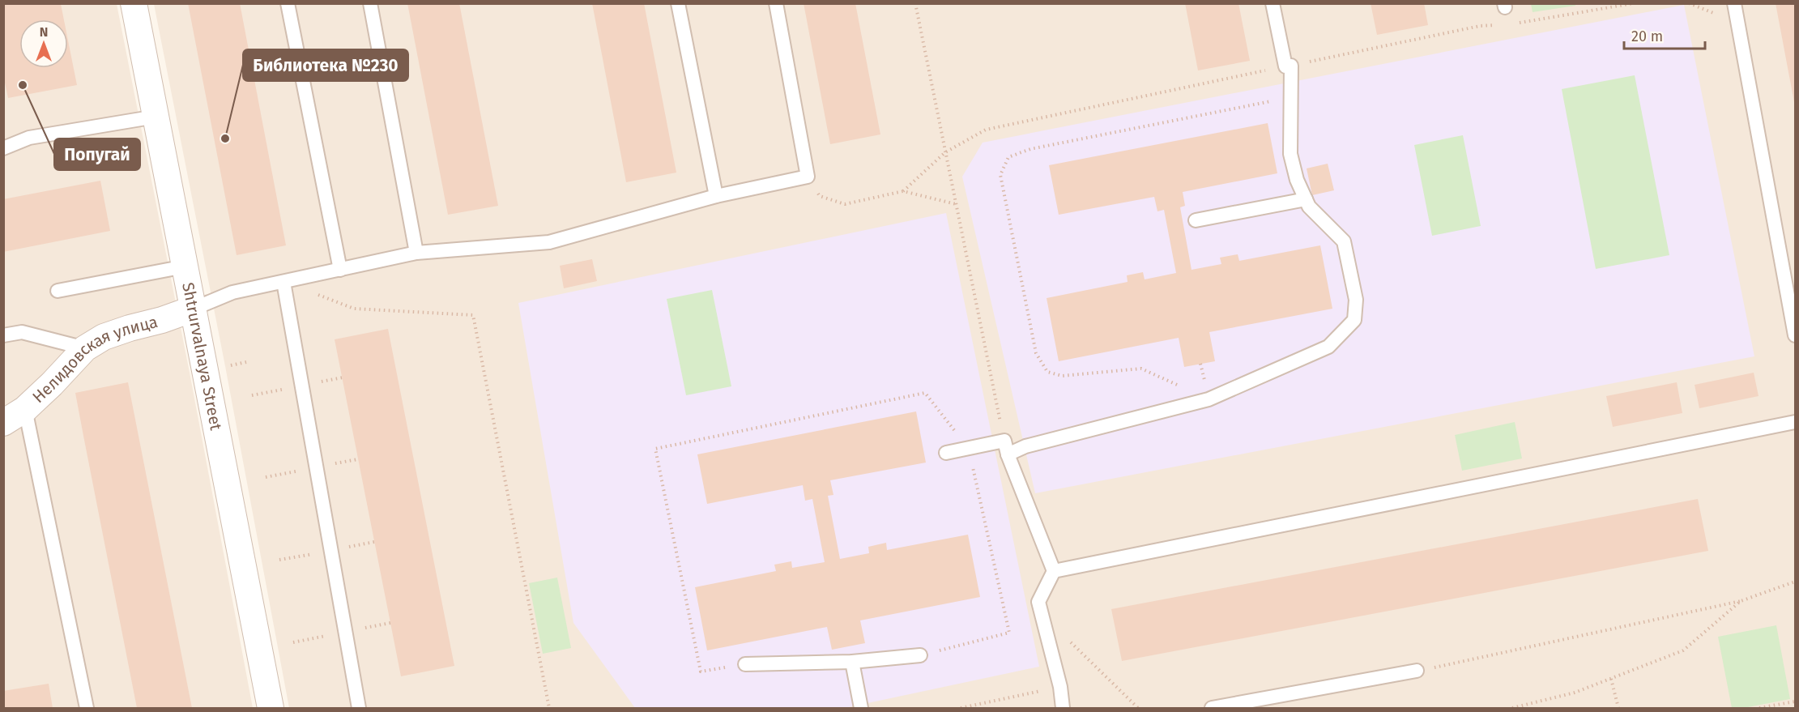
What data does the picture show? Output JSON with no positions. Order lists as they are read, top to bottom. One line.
{"streets":{"street":["Shtrurvalnaya Street","Нелидовская улица"]},"crossings":[["Shtrurvalnaya Street","Нелидовская улица"]],"places":["Попугай","Библиотека №230"],"scale_bar":"20 m","north":"top"}
